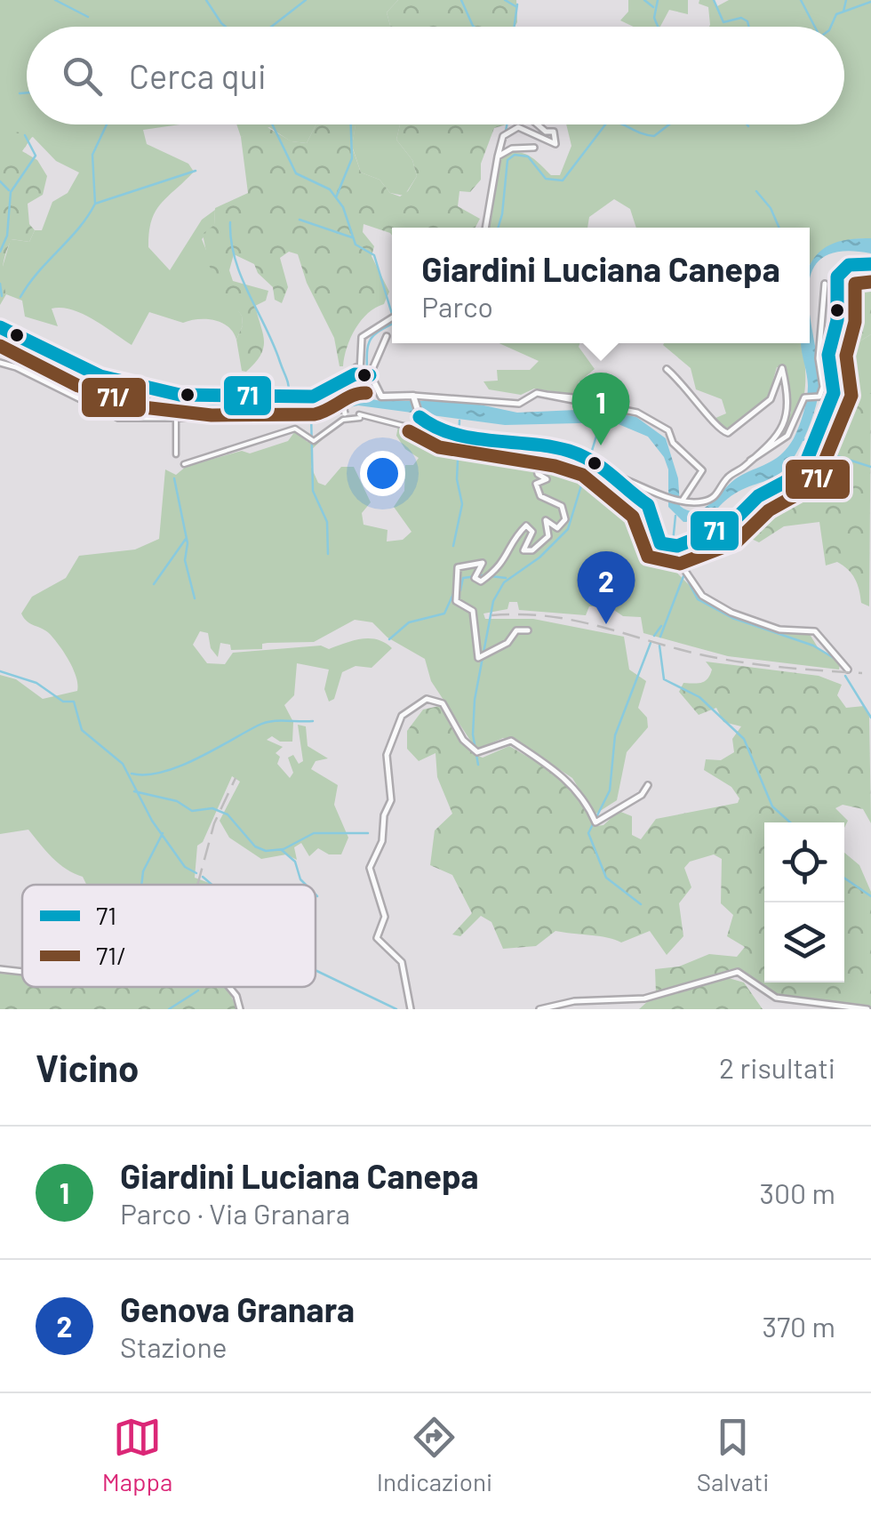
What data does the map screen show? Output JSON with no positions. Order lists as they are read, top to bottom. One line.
{"lines":["transit line 71","transit line 71/"],"legend":["71","71/"],"page":{"search":"Cerca qui","popup":["Giardini Luciana Canepa","Parco"],"pins":["1","2"],"heading":["Vicino","2 risultati"],"list":[{"mark":"1","name":"Giardini Luciana Canepa","note":"Parco · Via Granara","value":"300 m"},{"mark":"2","name":"Genova Granara","note":"Stazione","value":"370 m"}],"nav":["Mappa","Indicazioni","Salvati"]}}
